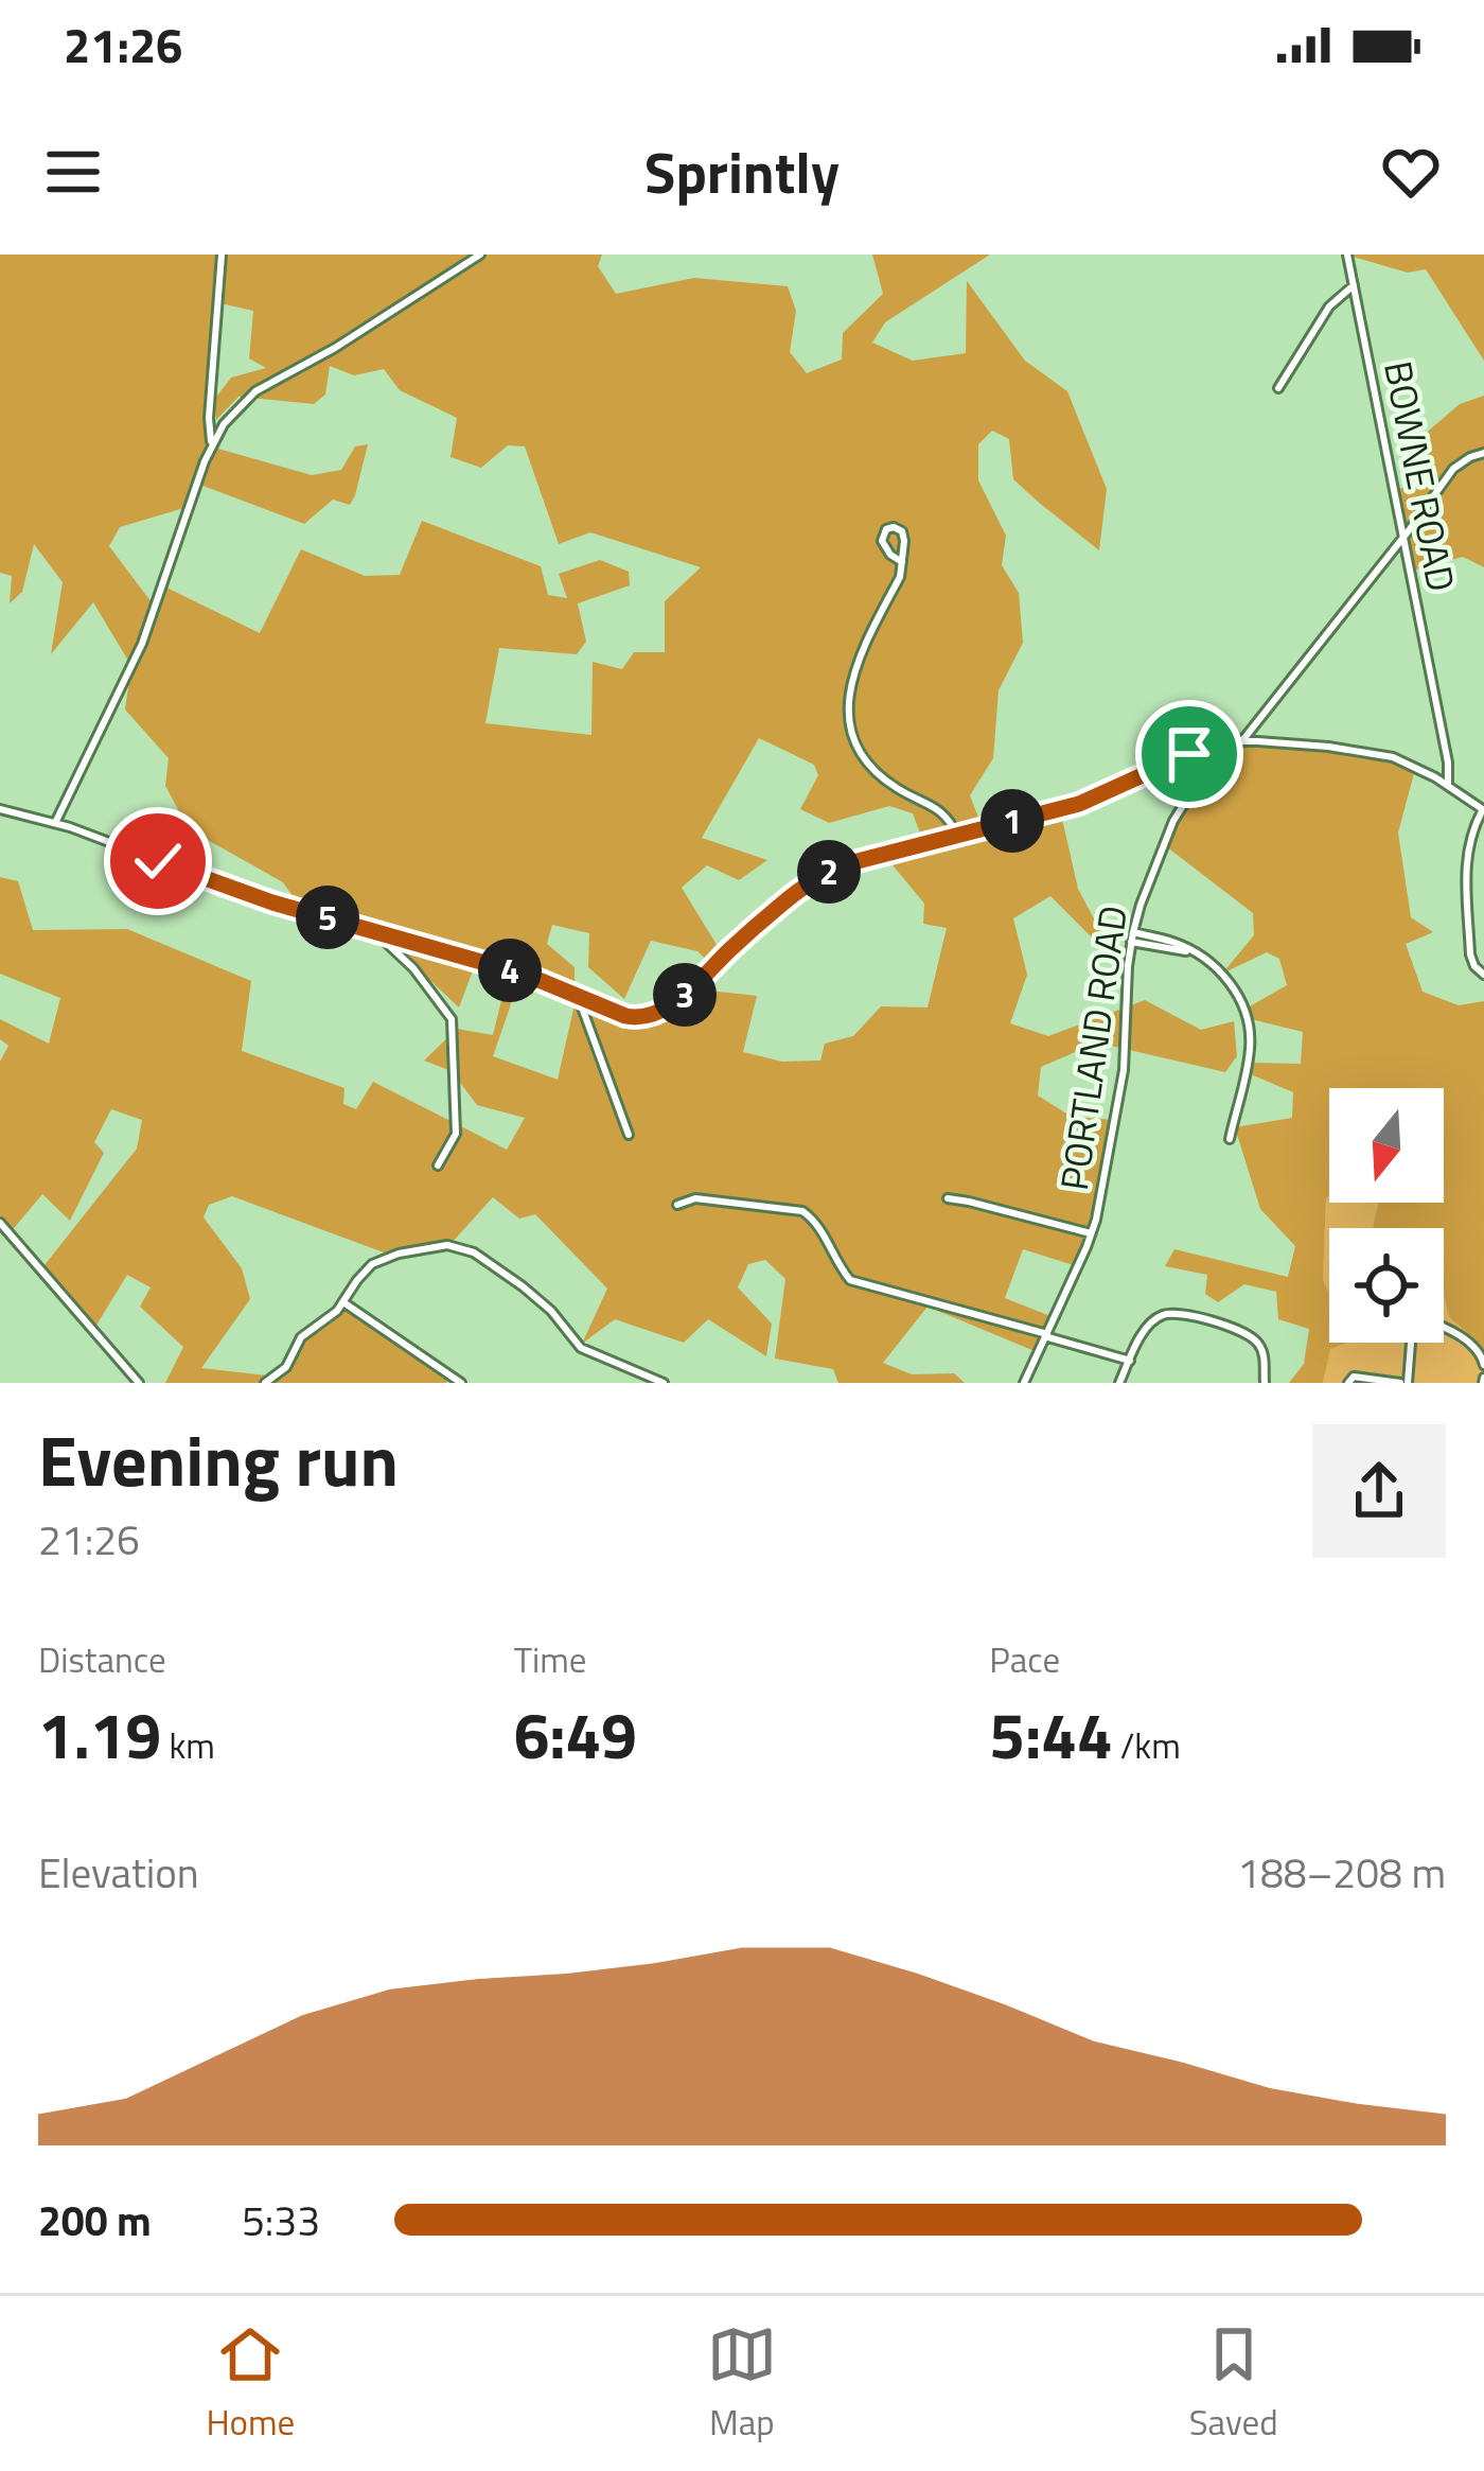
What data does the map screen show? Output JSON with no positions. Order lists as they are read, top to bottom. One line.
{"streets":{"street":["BOWNE ROAD","PORTLAND ROAD"]},"crossings":[["BOWNE ROAD","PORTLAND ROAD"]],"north":"bottom","page":{"status":"21:26","header":"Sprintly","pins":["1","2","5","4","3"],"heading":["Evening run","21:26"],"stats":[["Distance","1.19 km"],["Time","6:49"],["Pace","5:44 /km"]],"chart":["Elevation","188–208 m"],"list":[{"name":"200 m","note":"5:33"}],"tabs":["Home","Map","Saved"]}}
